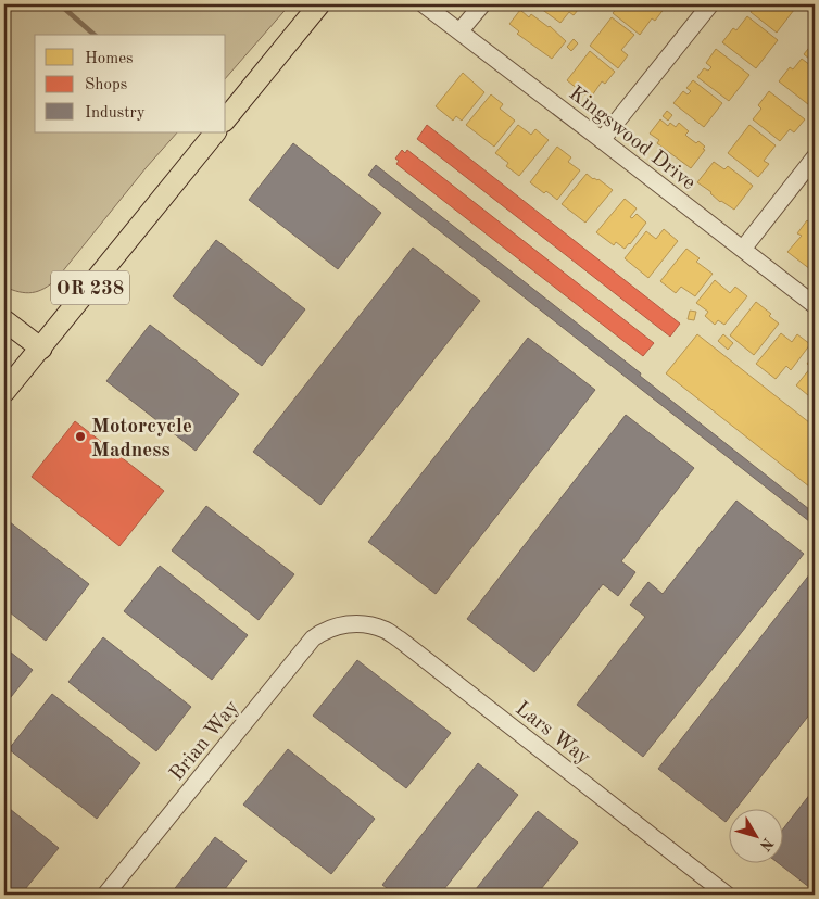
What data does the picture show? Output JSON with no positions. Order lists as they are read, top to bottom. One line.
{"streets":{"main road":["OR 238"],"street":["Kingswood Drive","Lars Way","Brian Way"]},"crossings":[["Lars Way","Brian Way"]],"places":["Motorcycle Madness"],"legend":["Homes","Shops","Industry"],"north":"bottom right"}
